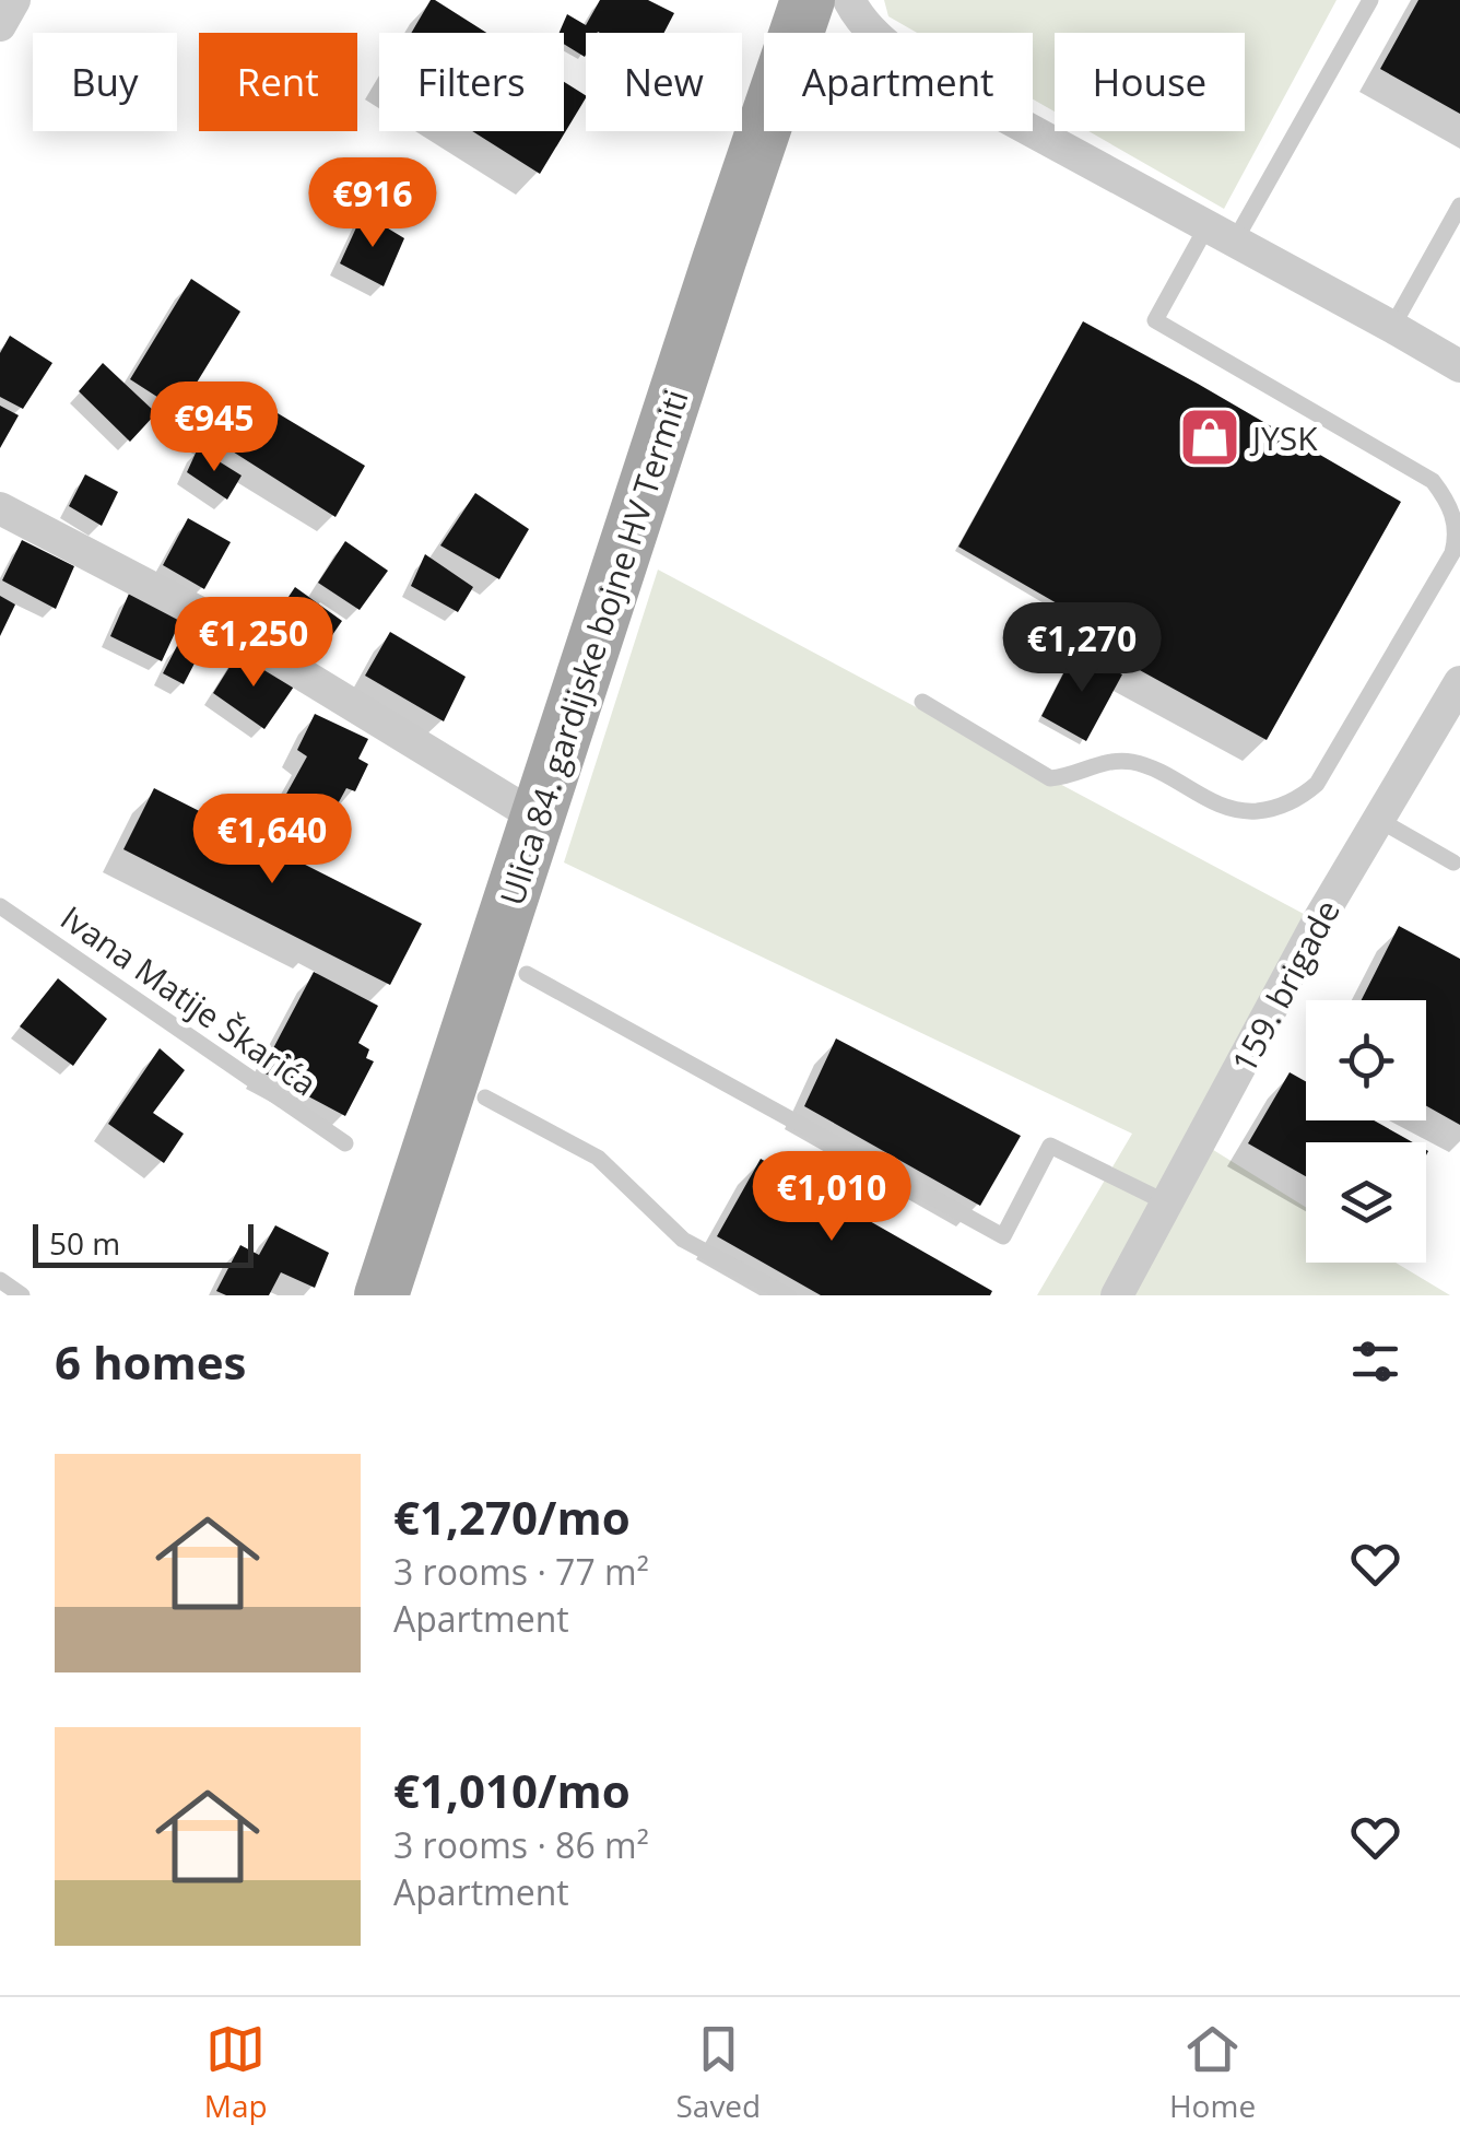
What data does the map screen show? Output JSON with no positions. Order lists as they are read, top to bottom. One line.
{"streets":{"main road":["Ulica 84. gardijske bojne HV Termiti"],"street":["159. brigade"],"lane":["Ivana Matije Škarića"]},"places":{"shop":["JYSK"]},"scale_bar":"50 m","page":{"chip":["Buy","Rent","Filters","New","Apartment","House"],"price":["€916","€945","€1,250","€1,270","€1,640","€1,010"],"scale":"50 m","heading":"6 homes","list":[{"name":"€1,270/mo","note":"3 rooms · 77 m² · Apartment"},{"name":"€1,010/mo","note":"3 rooms · 86 m² · Apartment"}],"tabs":["Map","Saved","Home"]}}
